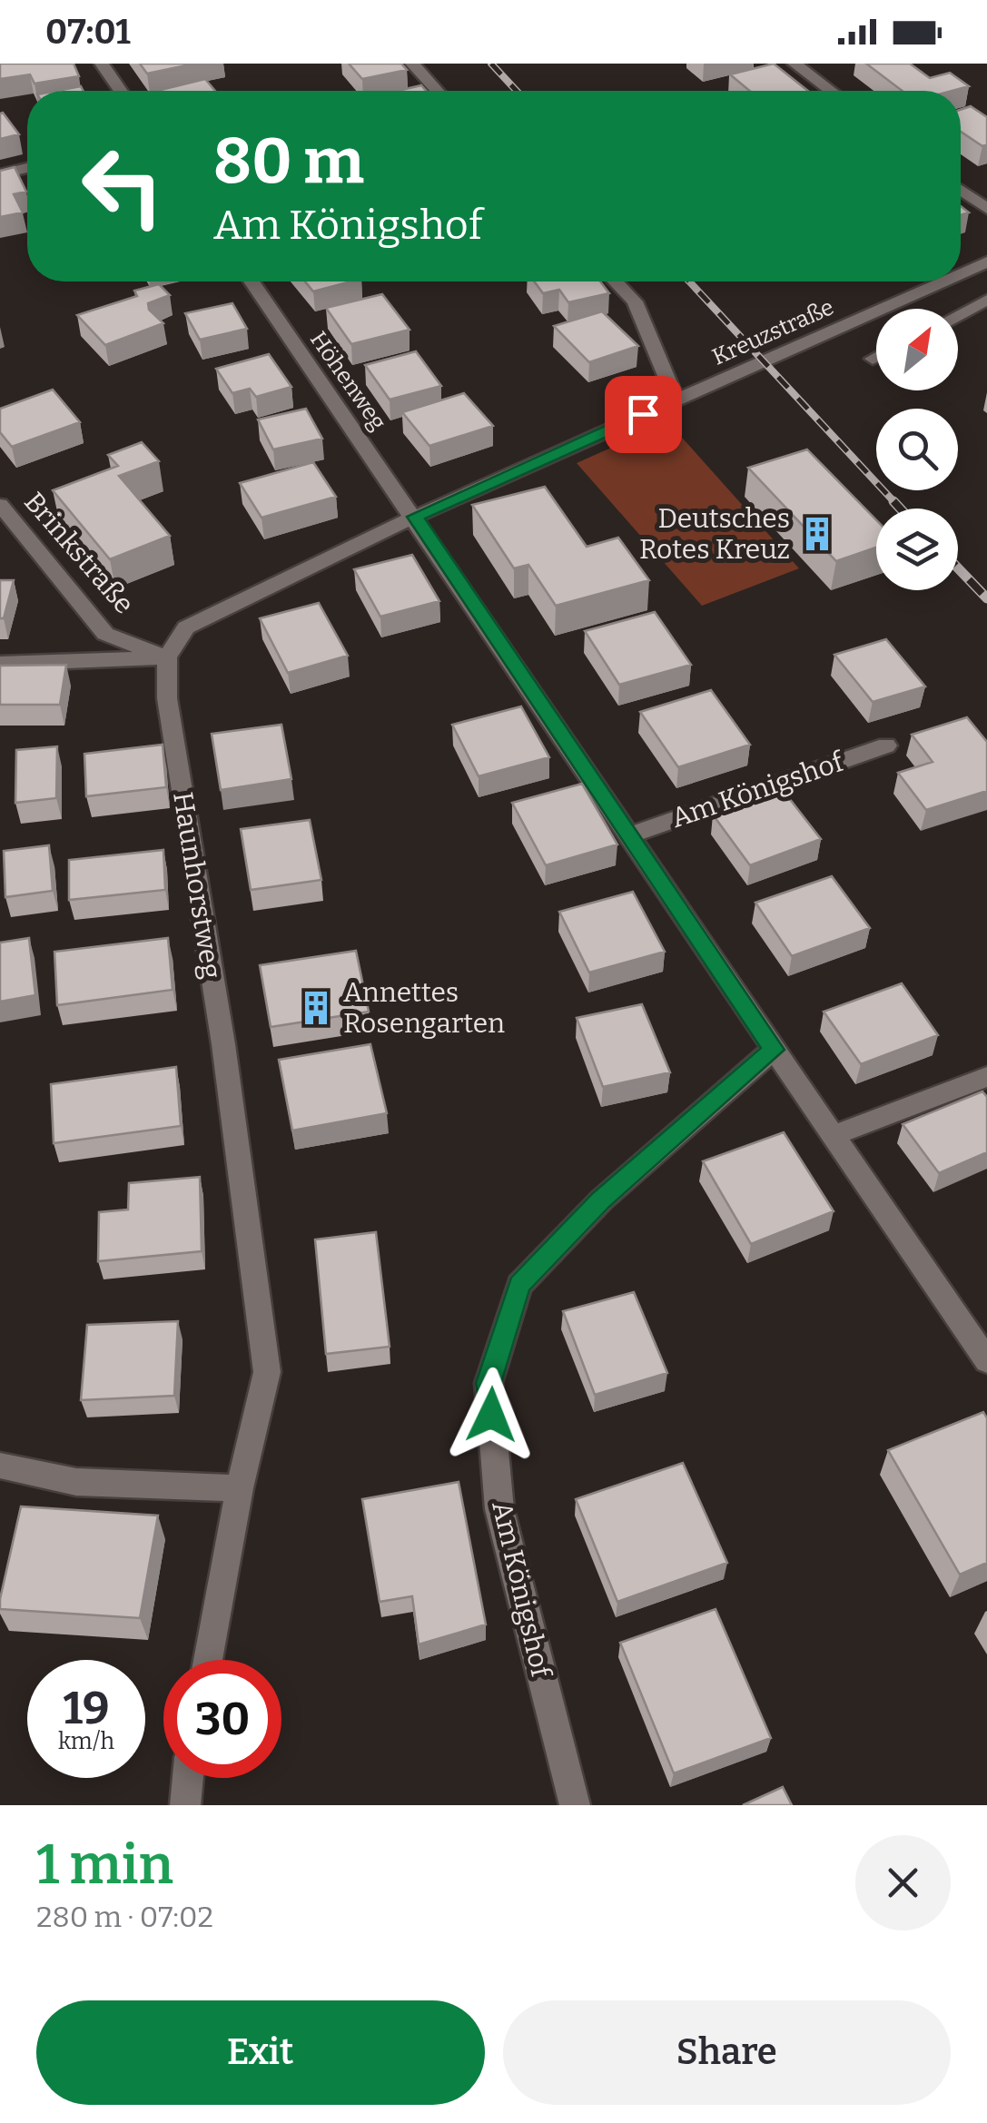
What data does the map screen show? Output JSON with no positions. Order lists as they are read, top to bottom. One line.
{"streets":{"street":["Kreuzstraße","Höhenweg","Brinkstraße","Am Königshof","Haunhorstweg"]},"crossings":[["Brinkstraße","Haunhorstweg"]],"places":{"building":["Deutsches Rotes Kreuz","Annettes Rosengarten"]},"north":"top right","page":{"status":"07:01","turn":["80 m","Am Königshof"],"speed":"19 km/h","limit":"30","heading":["1 min","280 m · 07:02"],"buttons":["Exit","Share"]}}
